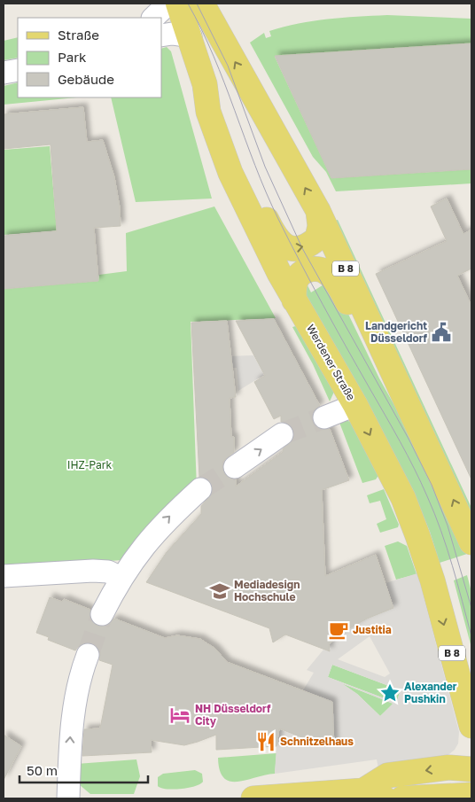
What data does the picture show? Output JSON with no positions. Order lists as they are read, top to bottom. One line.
{"streets":{"main road":["B 8","Werdener Straße"]},"parks":["IHZ-Park"],"places":{"public building":["Landgericht Düsseldorf"],"school or university":["Mediadesign Hochschule"],"cafe":["Justitia"],"place":["Alexander Pushkin"],"hotel":["NH Düsseldorf City"],"restaurant":["Schnitzelhaus"]},"legend":["Straße","Park","Gebäude"],"scale_bar":"50 m"}
